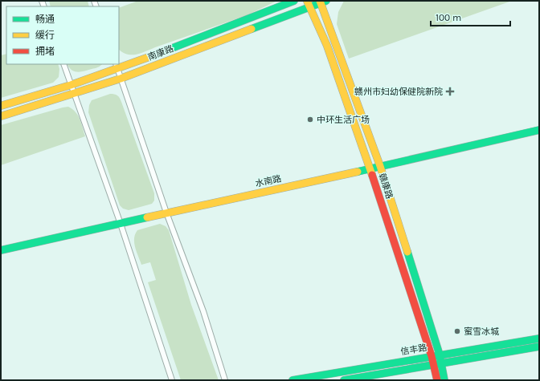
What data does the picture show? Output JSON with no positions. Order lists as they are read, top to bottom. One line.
{"streets":{"main road":["南康路","水南路","赣康路","信丰路"]},"crossings":[["南康路","赣康路"],["水南路","赣康路"],["赣康路","信丰路"]],"places":{"health":["赣州市妇幼保健院新院"],"other":["中环生活广场","蜜雪冰城"]},"legend":["畅通","缓行","拥堵"],"scale_bar":"100 m"}
